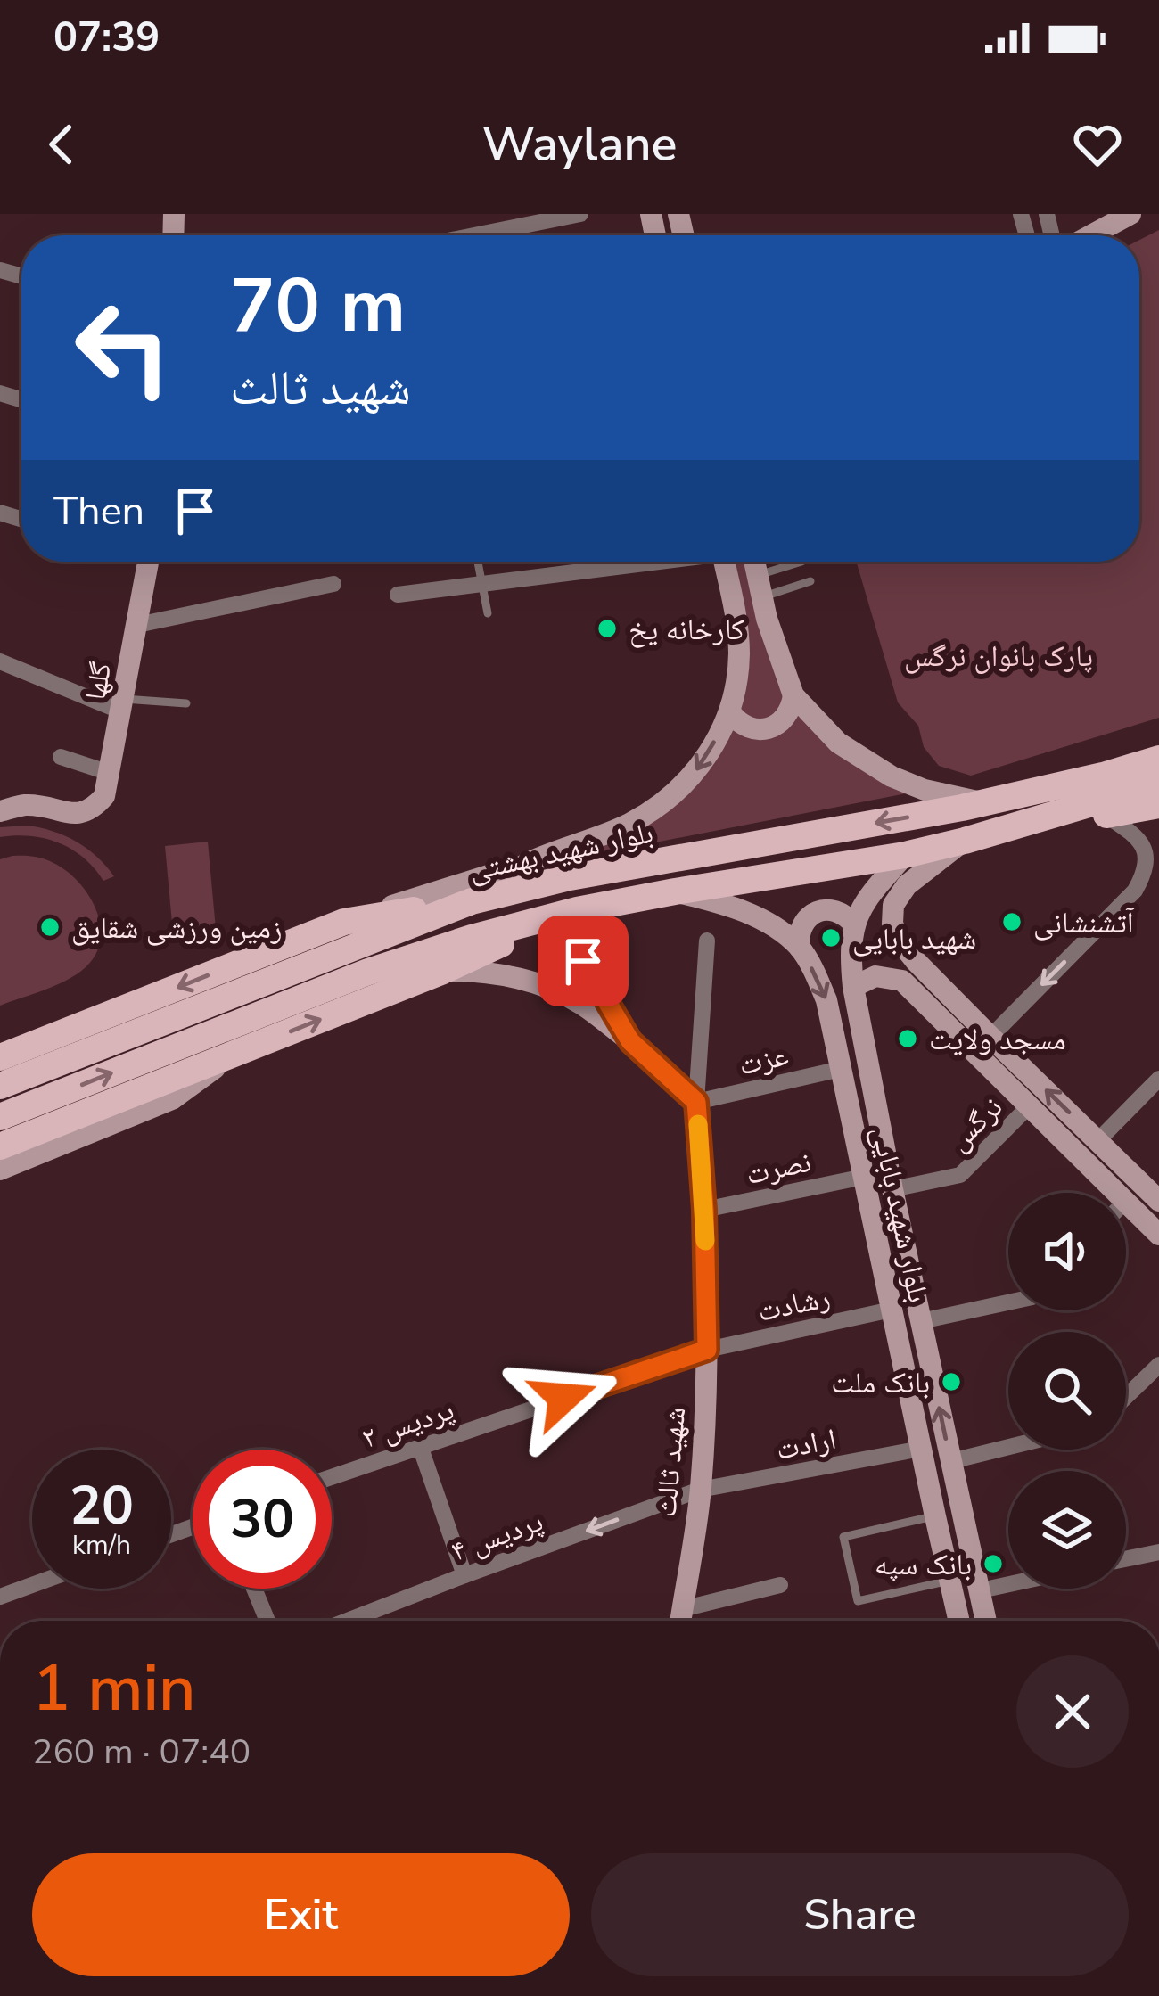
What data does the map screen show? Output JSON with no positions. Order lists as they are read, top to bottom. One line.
{"streets":{"main road":["گلها","بلوار شهید بهشتی","بلوار شهید بابایی","شهید ثالث"],"street":["عزت","نرگس","نصرت","رشادت","پردیس ۲","ارادت","پردیس ۴"]},"crossings":[["عزت","بلوار شهید بابایی"],["عزت","شهید ثالث"],["نرگس","بلوار شهید بابایی"],["نصرت","بلوار شهید بابایی"],["نصرت","شهید ثالث"],["بلوار شهید بابایی","رشادت"],["بلوار شهید بابایی","ارادت"],["رشادت","پردیس ۲"],["رشادت","شهید ثالث"],["پردیس ۲","شهید ثالث"],["ارادت","شهید ثالث"],["ارادت","پردیس ۴"],["شهید ثالث","پردیس ۴"]],"one_way":["پردیس ۴"],"parks":["پارک بانوان نرگس"],"places":["کارخانه یخ","آتشنشانی","زمین ورزشی شقایق","شهید بابایی","مسجد ولایت","بانک ملت","بانک سپه"],"page":{"status":"07:39","header":"Waylane","turn":["70 m","شهید ثالث"],"then":"Then","speed":"20 km/h","limit":"30","heading":["1 min","260 m · 07:40"],"buttons":["Exit","Share"]}}
